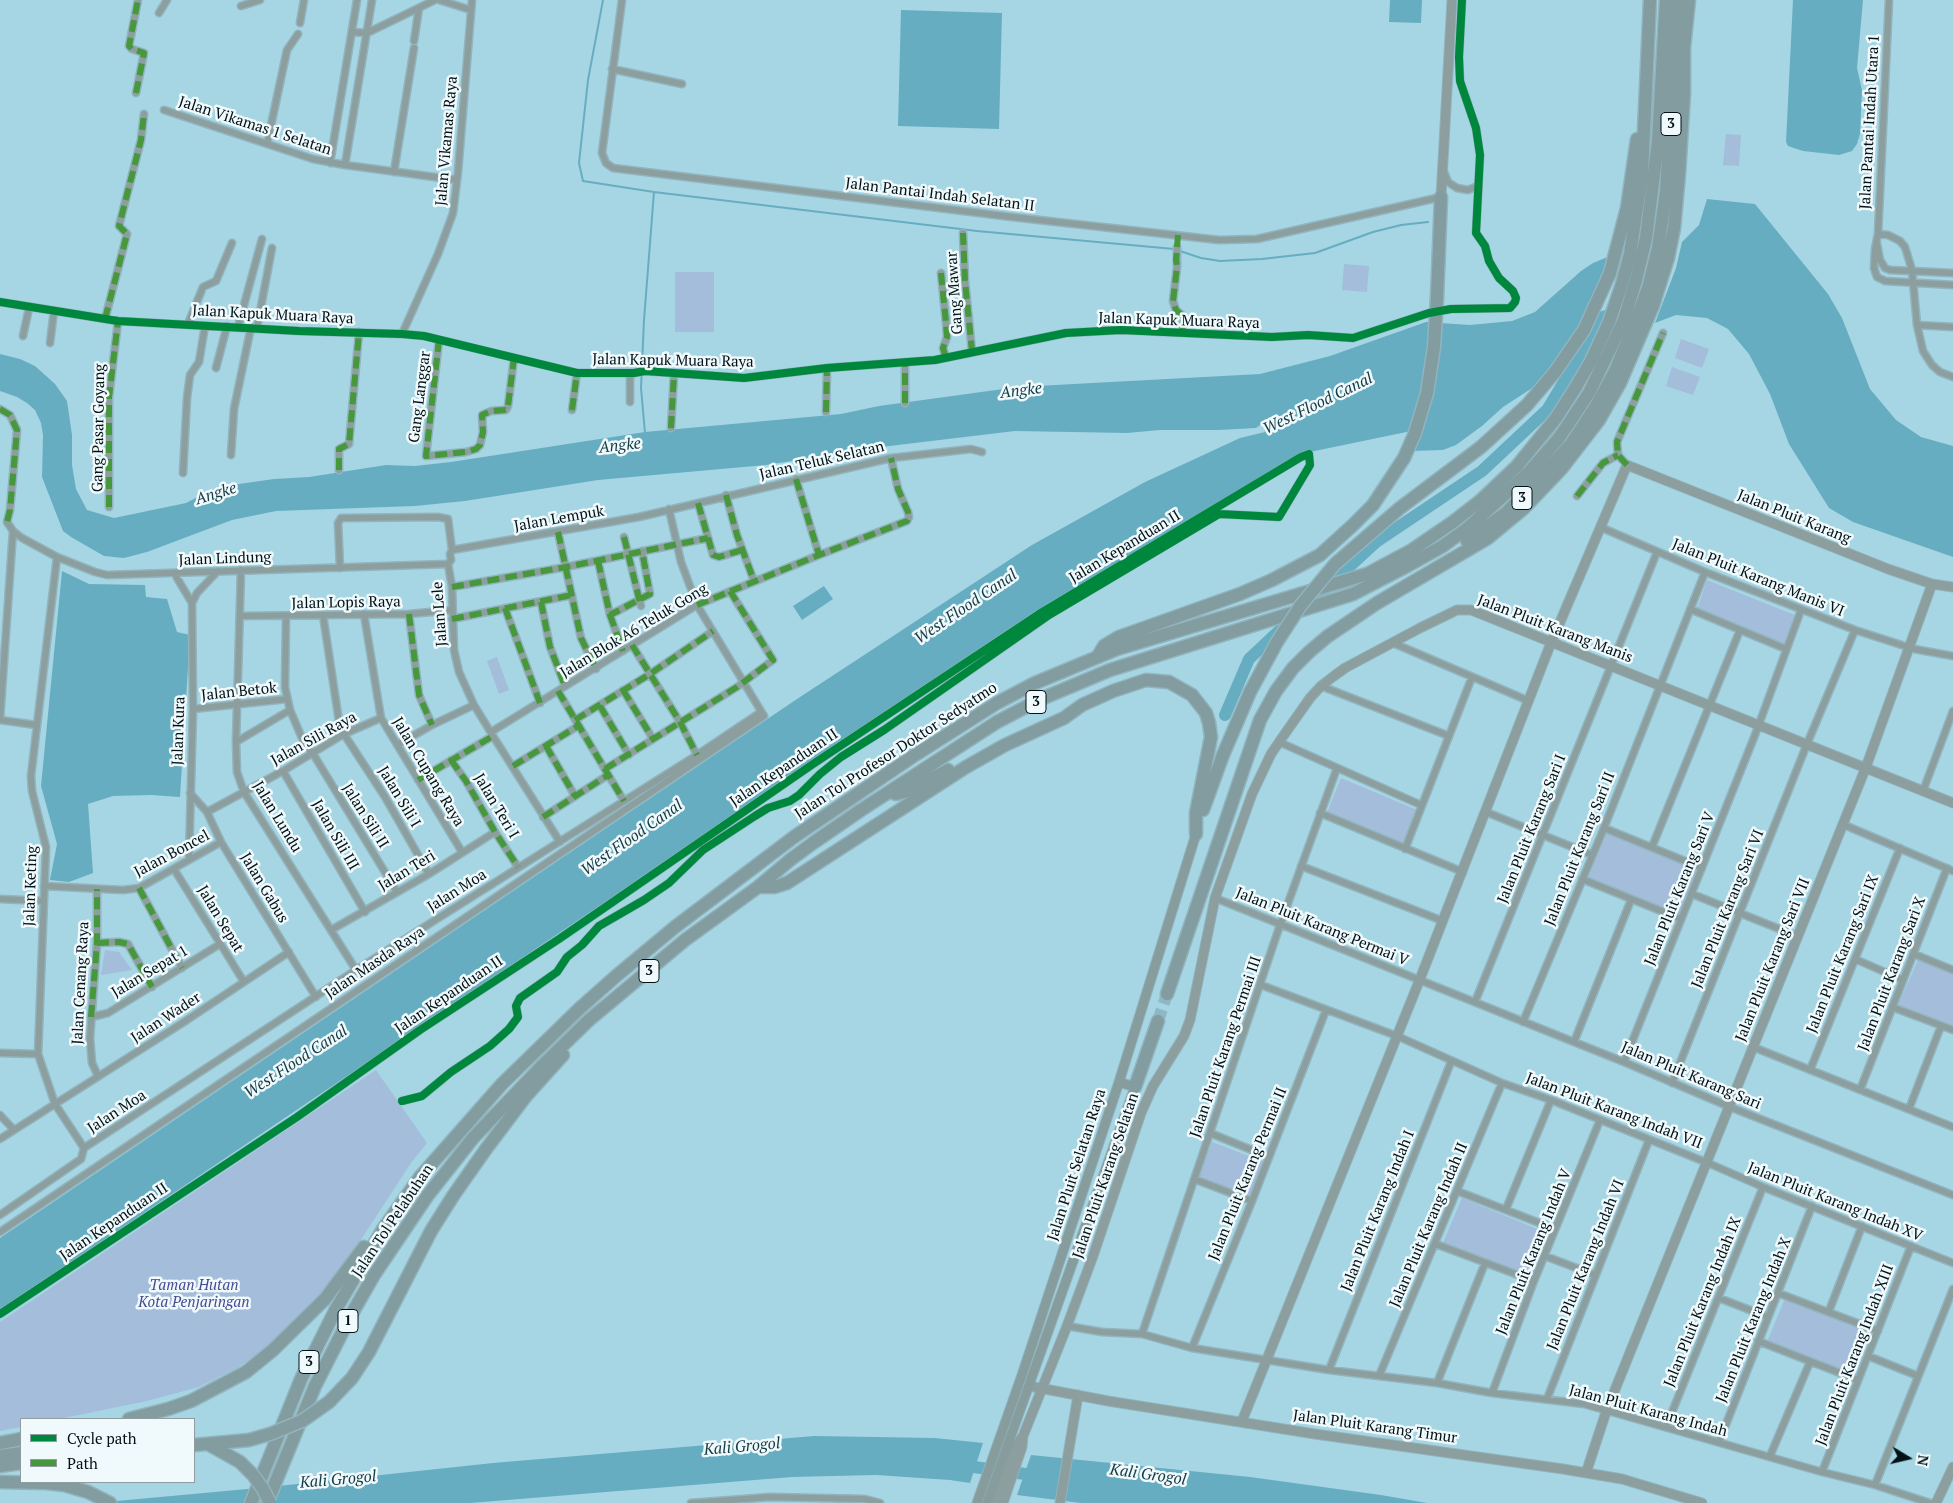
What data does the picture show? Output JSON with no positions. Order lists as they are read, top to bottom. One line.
{"streets":{"highway":["3","Jalan Tol Profesor Doktor Sedyatmo","Jalan Tol Pelabuhan","1"],"main road":["Jalan Pluit Selatan Raya"],"street":["Jalan Pantai Indah Utara 1","Jalan Vikamas 1 Selatan","Jalan Vikamas Raya","Jalan Pantai Indah Selatan II","Gang Mawar","Jalan Kapuk Muara Raya","Gang Langgar","Gang Pasar Goyang","Jalan Teluk Selatan","Jalan Pluit Karang","Jalan Lempuk","Jalan Kepanduan II","Jalan Lindung","Jalan Pluit Karang Manis VI","Jalan Lopis Raya","Jalan Lele","Jalan Pluit Karang Manis","Jalan Blok A6 Teluk Gong","Jalan Betok","Jalan Kura","Jalan Sili Raya","Jalan Cupang Raya","Jalan Sili I","Jalan Teri I","Jalan Sili II","Jalan Lundu","Jalan Pluit Karang Sari I","Jalan Sili III","Jalan Pluit Karang Sari II","Jalan Boncel","Jalan Teri","Jalan Keting","Jalan Gabus","Jalan Pluit Karang Sari V","Jalan Moa","Jalan Pluit Karang Sari VI","Jalan Sepat","Jalan Pluit Karang Permai V","Jalan Pluit Karang Sari IX","Jalan Pluit Karang Sari VII","Jalan Masda Raya","Jalan Sepat 1","Jalan Pluit Karang Sari X","Jalan Cenang Raya","Jalan Wader","Jalan Pluit Karang Permai III","Jalan Pluit Karang Sari","Jalan Pluit Karang Indah VII","Jalan Pluit Karang Permai II","Jalan Pluit Karang Selatan","Jalan Pluit Karang Indah XV","Jalan Pluit Karang Indah I","Jalan Pluit Karang Indah II","Jalan Pluit Karang Indah V","Jalan Pluit Karang Indah VI","Jalan Pluit Karang Indah IX","Jalan Pluit Karang Indah X","Jalan Pluit Karang Indah XIII","Jalan Pluit Karang Indah","Jalan Pluit Karang Timur"]},"crossings":[["3","Jalan Tol Profesor Doktor Sedyatmo"],["Jalan Vikamas 1 Selatan","Jalan Vikamas Raya"],["Jalan Vikamas Raya","Jalan Kapuk Muara Raya"],["Gang Mawar","Jalan Kapuk Muara Raya"],["Jalan Kapuk Muara Raya","Gang Langgar"],["Jalan Kapuk Muara Raya","Gang Pasar Goyang"],["Jalan Teluk Selatan","Jalan Lempuk"],["Jalan Teluk Selatan","Jalan Blok A6 Teluk Gong"],["Jalan Pluit Karang","Jalan Pluit Karang Sari VII"],["Jalan Lempuk","Jalan Lele"],["Jalan Lindung","Jalan Lele"],["Jalan Lindung","Jalan Lundu"],["Jalan Lindung","Jalan Keting"],["Jalan Pluit Karang Manis VI","Jalan Pluit Karang Sari I"],["Jalan Pluit Karang Manis VI","Jalan Pluit Karang Sari II"],["Jalan Pluit Karang Manis VI","Jalan Pluit Karang Sari V"],["Jalan Pluit Karang Manis VI","Jalan Pluit Karang Sari VI"],["Jalan Pluit Karang Manis VI","Jalan Pluit Karang Sari VII"],["Jalan Lopis Raya","Jalan Lele"],["Jalan Lopis Raya","Jalan Cupang Raya"],["Jalan Lopis Raya","Jalan Sili I"],["Jalan Lopis Raya","Jalan Sili II"],["Jalan Lopis Raya","Jalan Lundu"],["Jalan Lele","Jalan Blok A6 Teluk Gong"],["Jalan Lele","Jalan Moa"],["Jalan Pluit Karang Manis","Jalan Pluit Karang Sari I"],["Jalan Pluit Karang Manis","Jalan Pluit Karang Sari II"],["Jalan Pluit Karang Manis","Jalan Pluit Karang Sari V"],["Jalan Pluit Karang Manis","Jalan Pluit Karang Sari VI"],["Jalan Pluit Karang Manis","Jalan Pluit Karang Permai V"],["Jalan Pluit Karang Manis","Jalan Pluit Karang Sari VII"],["Jalan Pluit Karang Manis","Jalan Pluit Karang Selatan"],["Jalan Blok A6 Teluk Gong","Jalan Cupang Raya"],["Jalan Blok A6 Teluk Gong","Jalan Teri I"],["Jalan Betok","Jalan Kura"],["Jalan Betok","Jalan Sili II"],["Jalan Betok","Jalan Lundu"],["Jalan Kura","Jalan Boncel"],["Jalan Kura","Jalan Gabus"],["Jalan Sili Raya","Jalan Cupang Raya"],["Jalan Sili Raya","Jalan Sili I"],["Jalan Sili Raya","Jalan Sili II"],["Jalan Sili Raya","Jalan Lundu"],["Jalan Sili Raya","Jalan Sili III"],["Jalan Sili Raya","Jalan Gabus"],["Jalan Tol Profesor Doktor Sedyatmo","Jalan Tol Pelabuhan"],["Jalan Cupang Raya","Jalan Teri"],["Jalan Sili I","Jalan Teri"],["Jalan Teri I","Jalan Teri"],["Jalan Teri I","Jalan Moa"],["Jalan Sili II","Jalan Teri"],["Jalan Lundu","Jalan Teri"],["Jalan Lundu","Jalan Moa"],["Jalan Pluit Karang Sari I","Jalan Pluit Karang Sari"],["Jalan Sili III","Jalan Teri"],["Jalan Pluit Karang Sari II","Jalan Pluit Karang Sari"],["Jalan Boncel","Jalan Keting"],["Jalan Boncel","Jalan Gabus"],["Jalan Boncel","Jalan Sepat"],["Jalan Boncel","Jalan Cenang Raya"],["Jalan Keting","Jalan Moa"],["Jalan Keting","Jalan Wader"],["Jalan Gabus","Jalan Moa"],["Jalan Gabus","Jalan Wader"],["Jalan Pluit Karang Sari V","Jalan Pluit Karang Sari"],["Jalan Moa","Jalan Masda Raya"],["Jalan Pluit Karang Sari VI","Jalan Pluit Karang Sari"],["Jalan Sepat","Jalan Sepat 1"],["Jalan Sepat","Jalan Wader"],["Jalan Pluit Karang Permai V","Jalan Pluit Karang Permai III"],["Jalan Pluit Karang Permai V","Jalan Pluit Karang Sari"],["Jalan Pluit Karang Permai V","Jalan Pluit Karang Selatan"],["Jalan Pluit Karang Sari VII","Jalan Pluit Karang Sari"],["Jalan Pluit Karang Sari VII","Jalan Pluit Karang Indah VII"],["Jalan Pluit Karang Sari VII","Jalan Pluit Karang Indah XV"],["Jalan Sepat 1","Jalan Cenang Raya"],["Jalan Cenang Raya","Jalan Wader"],["Jalan Pluit Karang Permai III","Jalan Pluit Karang Indah VII"],["Jalan Pluit Karang Permai III","Jalan Pluit Karang Indah"],["Jalan Pluit Karang Indah VII","Jalan Pluit Karang Permai II"],["Jalan Pluit Karang Indah VII","Jalan Pluit Karang Indah XV"],["Jalan Pluit Karang Indah VII","Jalan Pluit Karang Indah I"],["Jalan Pluit Karang Indah VII","Jalan Pluit Karang Indah II"],["Jalan Pluit Karang Indah VII","Jalan Pluit Karang Indah V"],["Jalan Pluit Karang Indah VII","Jalan Pluit Karang Indah VI"],["Jalan Pluit Karang Indah VII","Jalan Pluit Karang Indah"],["Jalan Pluit Karang Indah VII","Jalan Pluit Karang Timur"],["Jalan Pluit Selatan Raya","Jalan Pluit Karang Selatan"],["Jalan Pluit Selatan Raya","Jalan Pluit Karang Timur"],["Jalan Pluit Karang Permai II","Jalan Pluit Karang Indah"],["Jalan Pluit Karang Selatan","Jalan Pluit Karang Indah"],["Jalan Pluit Karang Selatan","Jalan Pluit Karang Timur"],["Jalan Pluit Karang Indah XV","Jalan Pluit Karang Indah IX"],["Jalan Pluit Karang Indah XV","Jalan Pluit Karang Indah X"],["Jalan Pluit Karang Indah XV","Jalan Pluit Karang Indah XIII"],["Jalan Pluit Karang Indah I","Jalan Pluit Karang Indah"],["Jalan Pluit Karang Indah II","Jalan Pluit Karang Indah"],["Jalan Pluit Karang Indah V","Jalan Pluit Karang Indah"],["Jalan Pluit Karang Indah VI","Jalan Pluit Karang Indah"],["Jalan Pluit Karang Indah IX","Jalan Pluit Karang Indah"],["Jalan Pluit Karang Indah X","Jalan Pluit Karang Indah"],["Jalan Pluit Karang Indah XIII","Jalan Pluit Karang Indah"]],"water":["Angke","West Flood Canal","Kali Grogol"],"parks":["Taman Hutan Kota Penjaringan"],"legend":["Cycle path","Path"],"north":"right"}
